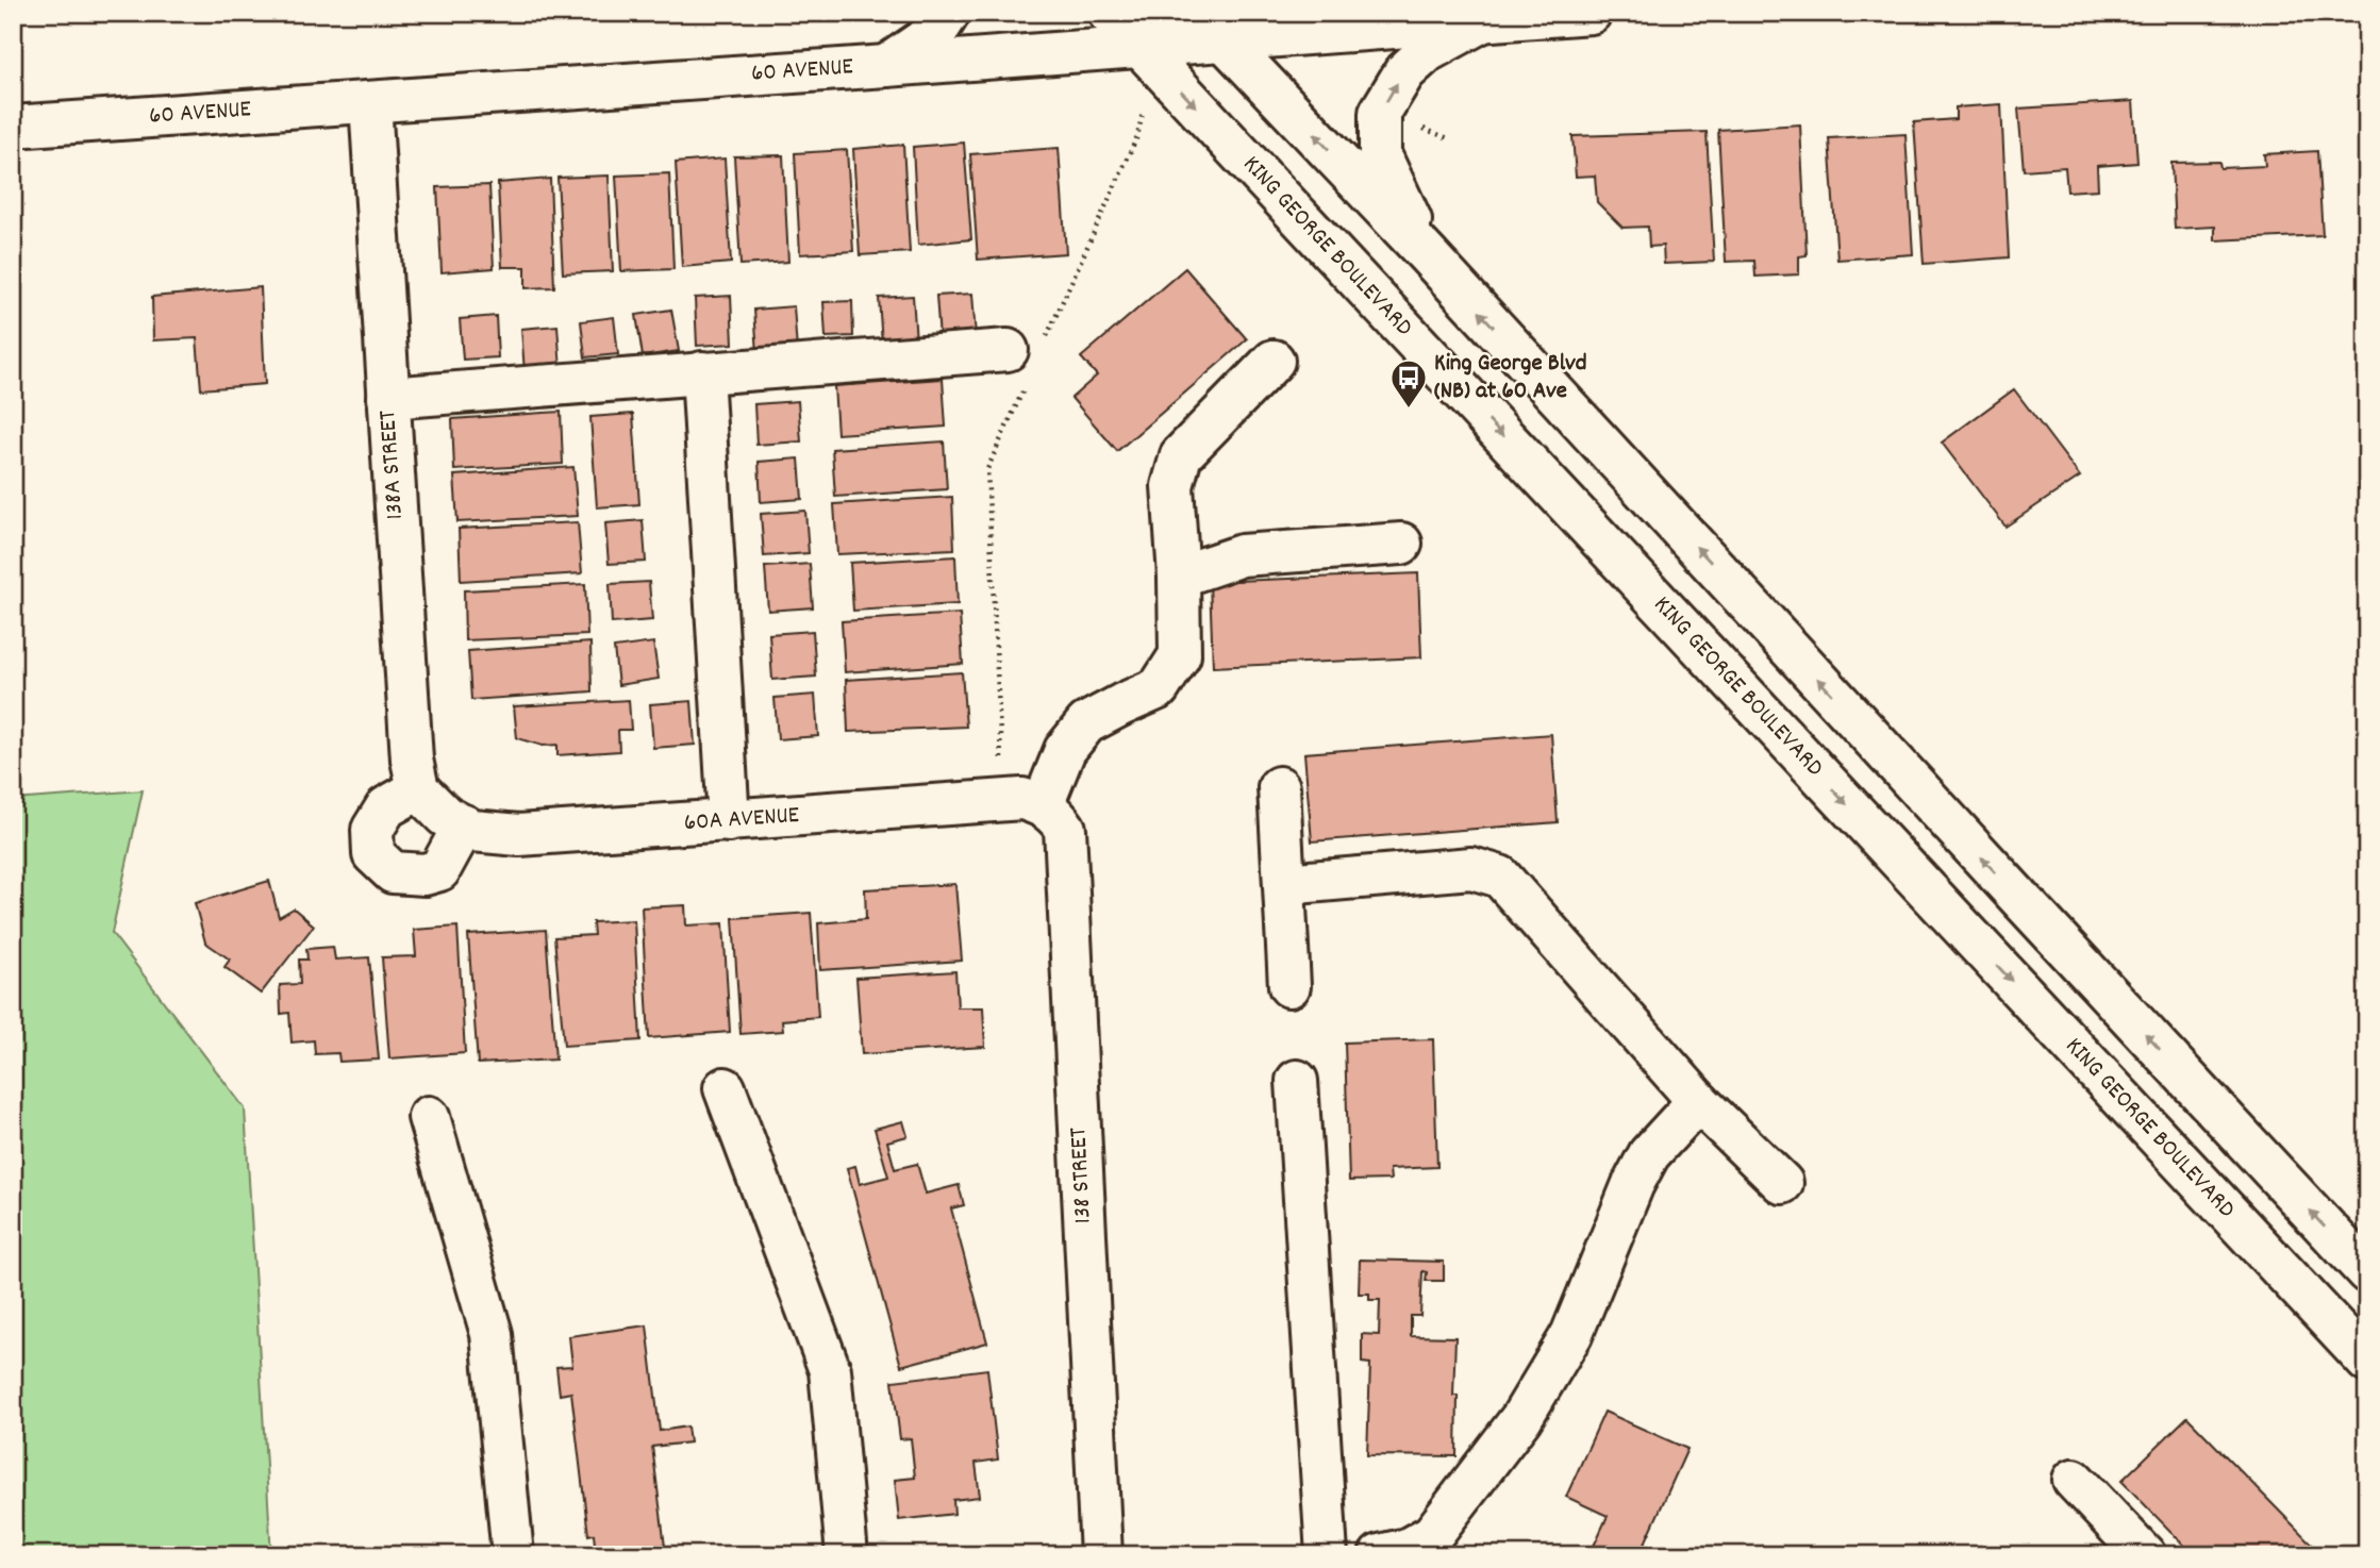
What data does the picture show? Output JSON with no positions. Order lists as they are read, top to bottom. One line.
{"streets":{"main road":["60 AVENUE","KING GEORGE BOULEVARD","138A STREET","60A AVENUE","138 STREET"]},"crossings":[["60 AVENUE","KING GEORGE BOULEVARD"],["60 AVENUE","138A STREET"],["138A STREET","60A AVENUE"],["60A AVENUE","138 STREET"]],"places":{"bus stop":["King George Blvd (NB) at 60 Ave"]}}
